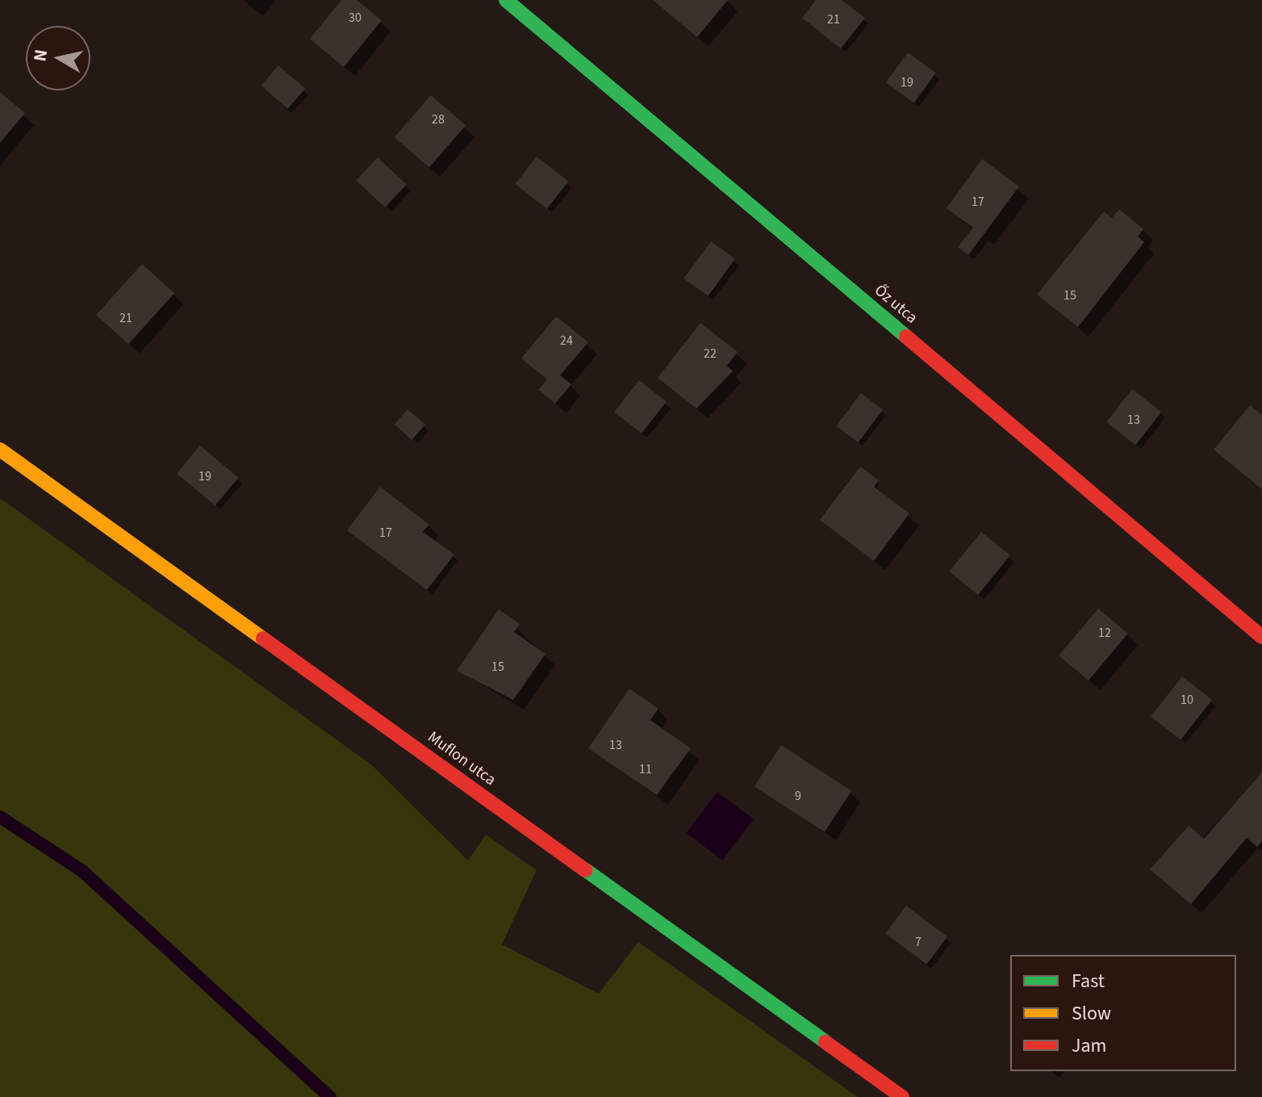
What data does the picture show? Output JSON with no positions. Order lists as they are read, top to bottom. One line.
{"streets":{"street":["Őz utca","Muflon utca"]},"house_numbers":["30","21","19","28","17","15","21","24","22","13","19","17","12","15","10","13","11","9","7"],"legend":["Fast","Slow","Jam"],"north":"left"}
